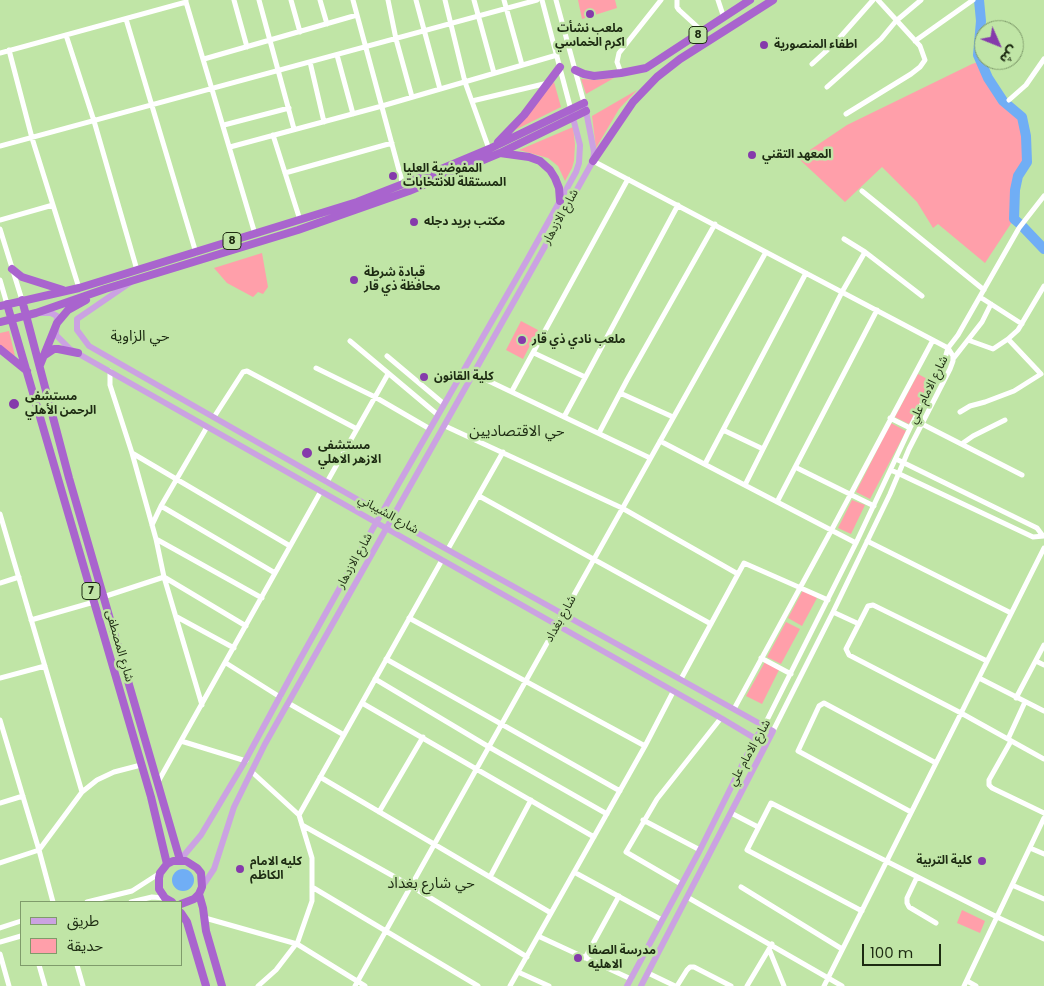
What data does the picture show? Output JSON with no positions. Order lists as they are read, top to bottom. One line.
{"streets":{"highway":["8","7","شارع المصطفى"],"main road":["شارع الازدهار","شارع الامام علي","شارع الشيباني"],"street":["شارع بغداد"]},"crossings":[["8","شارع الازدهار"],["8","شارع الشيباني"],["8","7"],["8","شارع المصطفى"],["شارع الازدهار","شارع الشيباني"],["شارع الازدهار","شارع المصطفى"],["شارع الامام علي","شارع الشيباني"],["شارع الشيباني","شارع بغداد"],["7","شارع المصطفى"]],"districts":["حي الزاوية","حي الاقتصاديين","حي شارع بغداد"],"places":["ملعب نشأت اكرم الخماسي","اطفاء المنصورية","المعهد التقني","المفوضية العليا المستقلة للانتخابات","مكتب بريد دجله","قيادة شرطة محافظة ذي قار","ملعب نادي ذي قار","كلية القانون","مستشفى الرحمن الأهلي","مستشفى الازهر الاهلي","كلية التربية","كليه الامام الكاظم","مدرسة الصفا الاهليه"],"legend":["طريق","حديقة"],"scale_bar":"100 m","north":"bottom right"}
